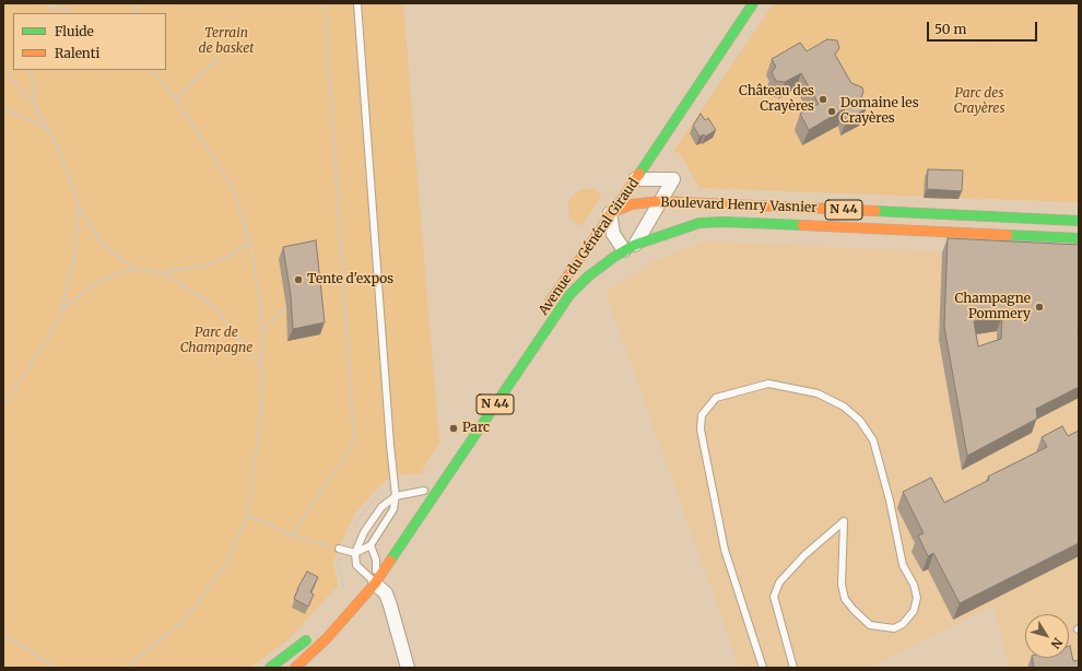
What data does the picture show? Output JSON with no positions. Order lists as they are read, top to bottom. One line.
{"streets":{"main road":["Boulevard Henry Vasnier","N 44","Avenue du Général Giraud"]},"crossings":[["Boulevard Henry Vasnier","Avenue du Général Giraud"],["N 44","Avenue du Général Giraud"]],"parks":["Terrain de basket","Parc des Crayères","Parc de Champagne"],"places":["Château des Crayères","Domaine les Crayères","Tente d'expos","Champagne Pommery","Parc"],"legend":["Fluide","Ralenti"],"scale_bar":"50 m","north":"bottom right"}
